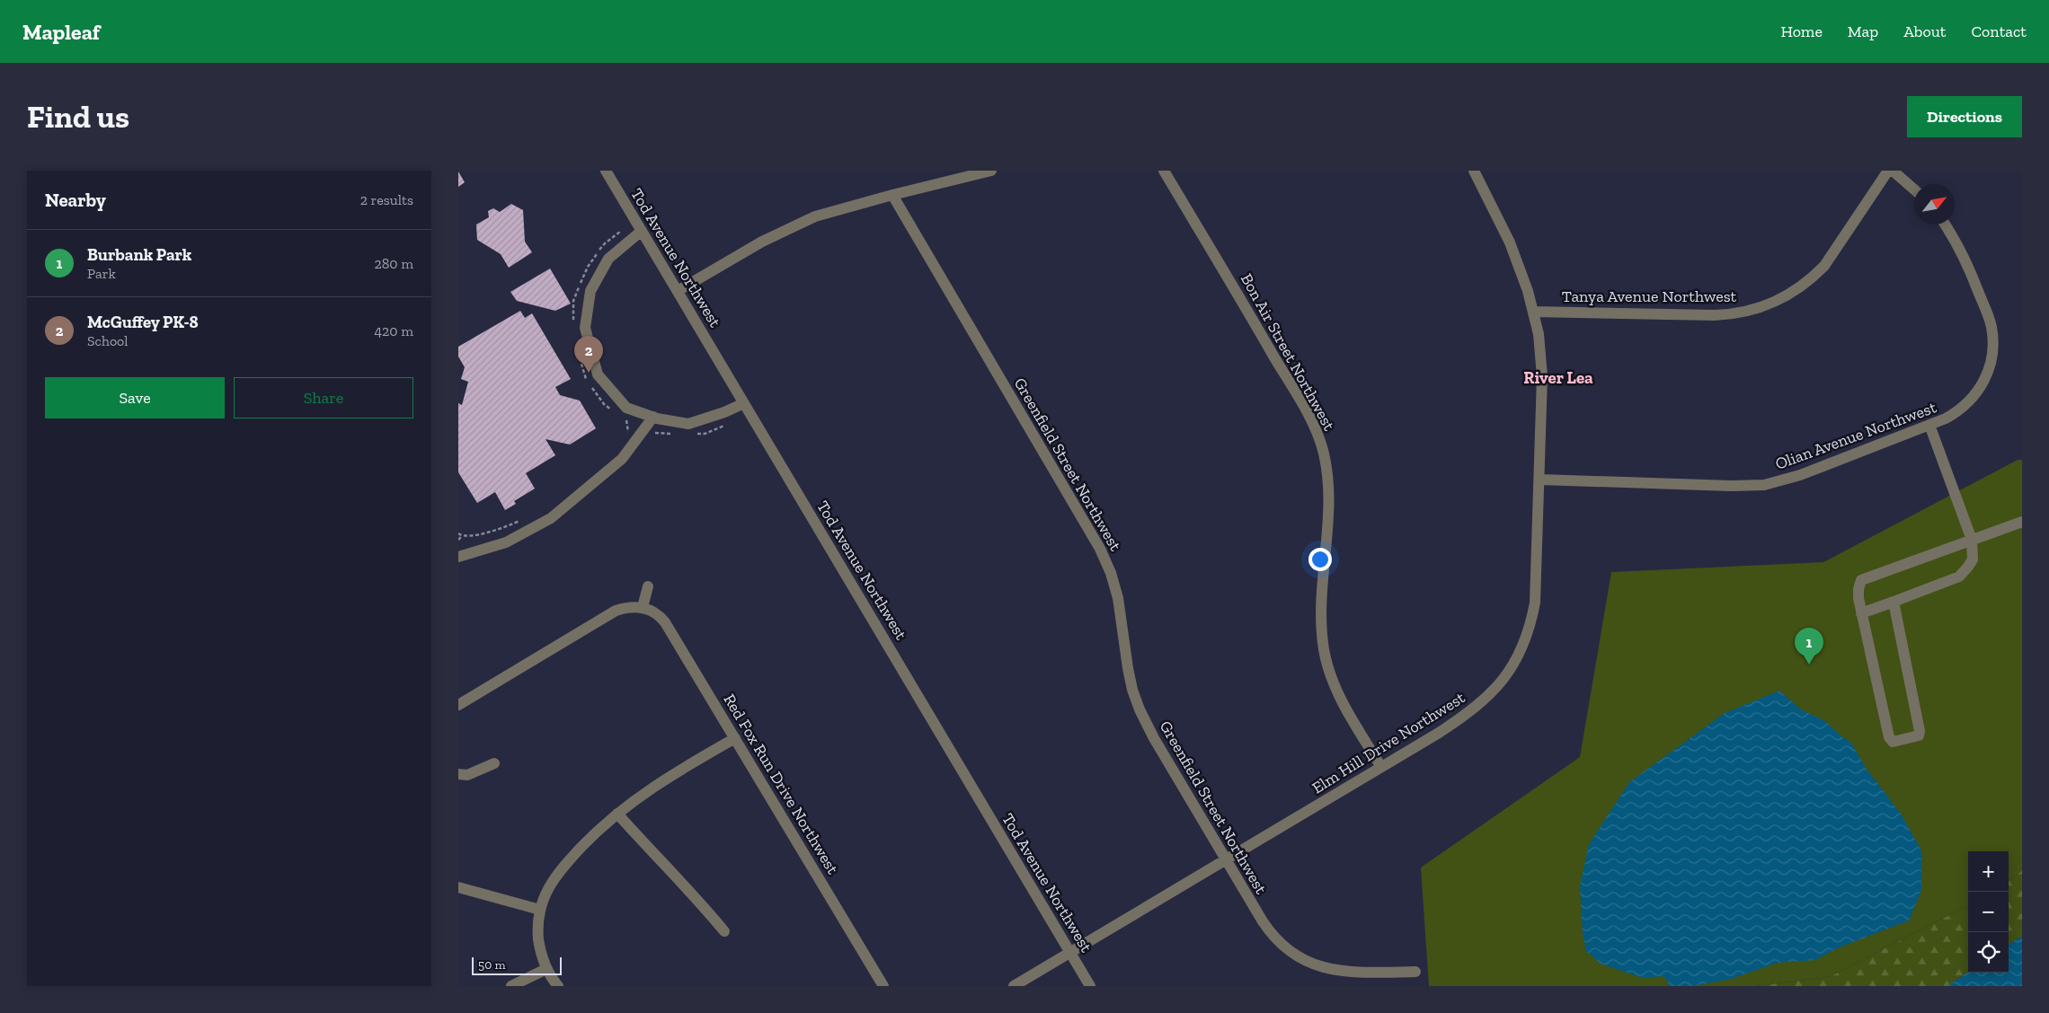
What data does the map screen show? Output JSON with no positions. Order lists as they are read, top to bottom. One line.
{"streets":{"street":["Tod Avenue Northwest","Tanya Avenue Northwest","Bon Air Street Northwest","Olian Avenue Northwest","Greenfield Street Northwest","Elm Hill Drive Northwest","Red Fox Run Drive Northwest"]},"crossings":[["Tod Avenue Northwest","Elm Hill Drive Northwest"],["Tanya Avenue Northwest","Elm Hill Drive Northwest"],["Bon Air Street Northwest","Elm Hill Drive Northwest"],["Olian Avenue Northwest","Elm Hill Drive Northwest"],["Greenfield Street Northwest","Elm Hill Drive Northwest"]],"districts":["River Lea"],"scale_bar":"50 m","north":"top right","page":{"header":"Mapleaf","nav":["Home","Map","About","Contact"],"buttons":["Directions",["Save","Share"]],"title":"Find us","heading":["Nearby","2 results"],"list":[{"mark":"1","name":"Burbank Park","note":"Park","value":"280 m"},{"mark":"2","name":"McGuffey PK-8","note":"School","value":"420 m"}],"pins":["2","1"],"map_buttons":["+","−"],"scale":"50 m"}}
